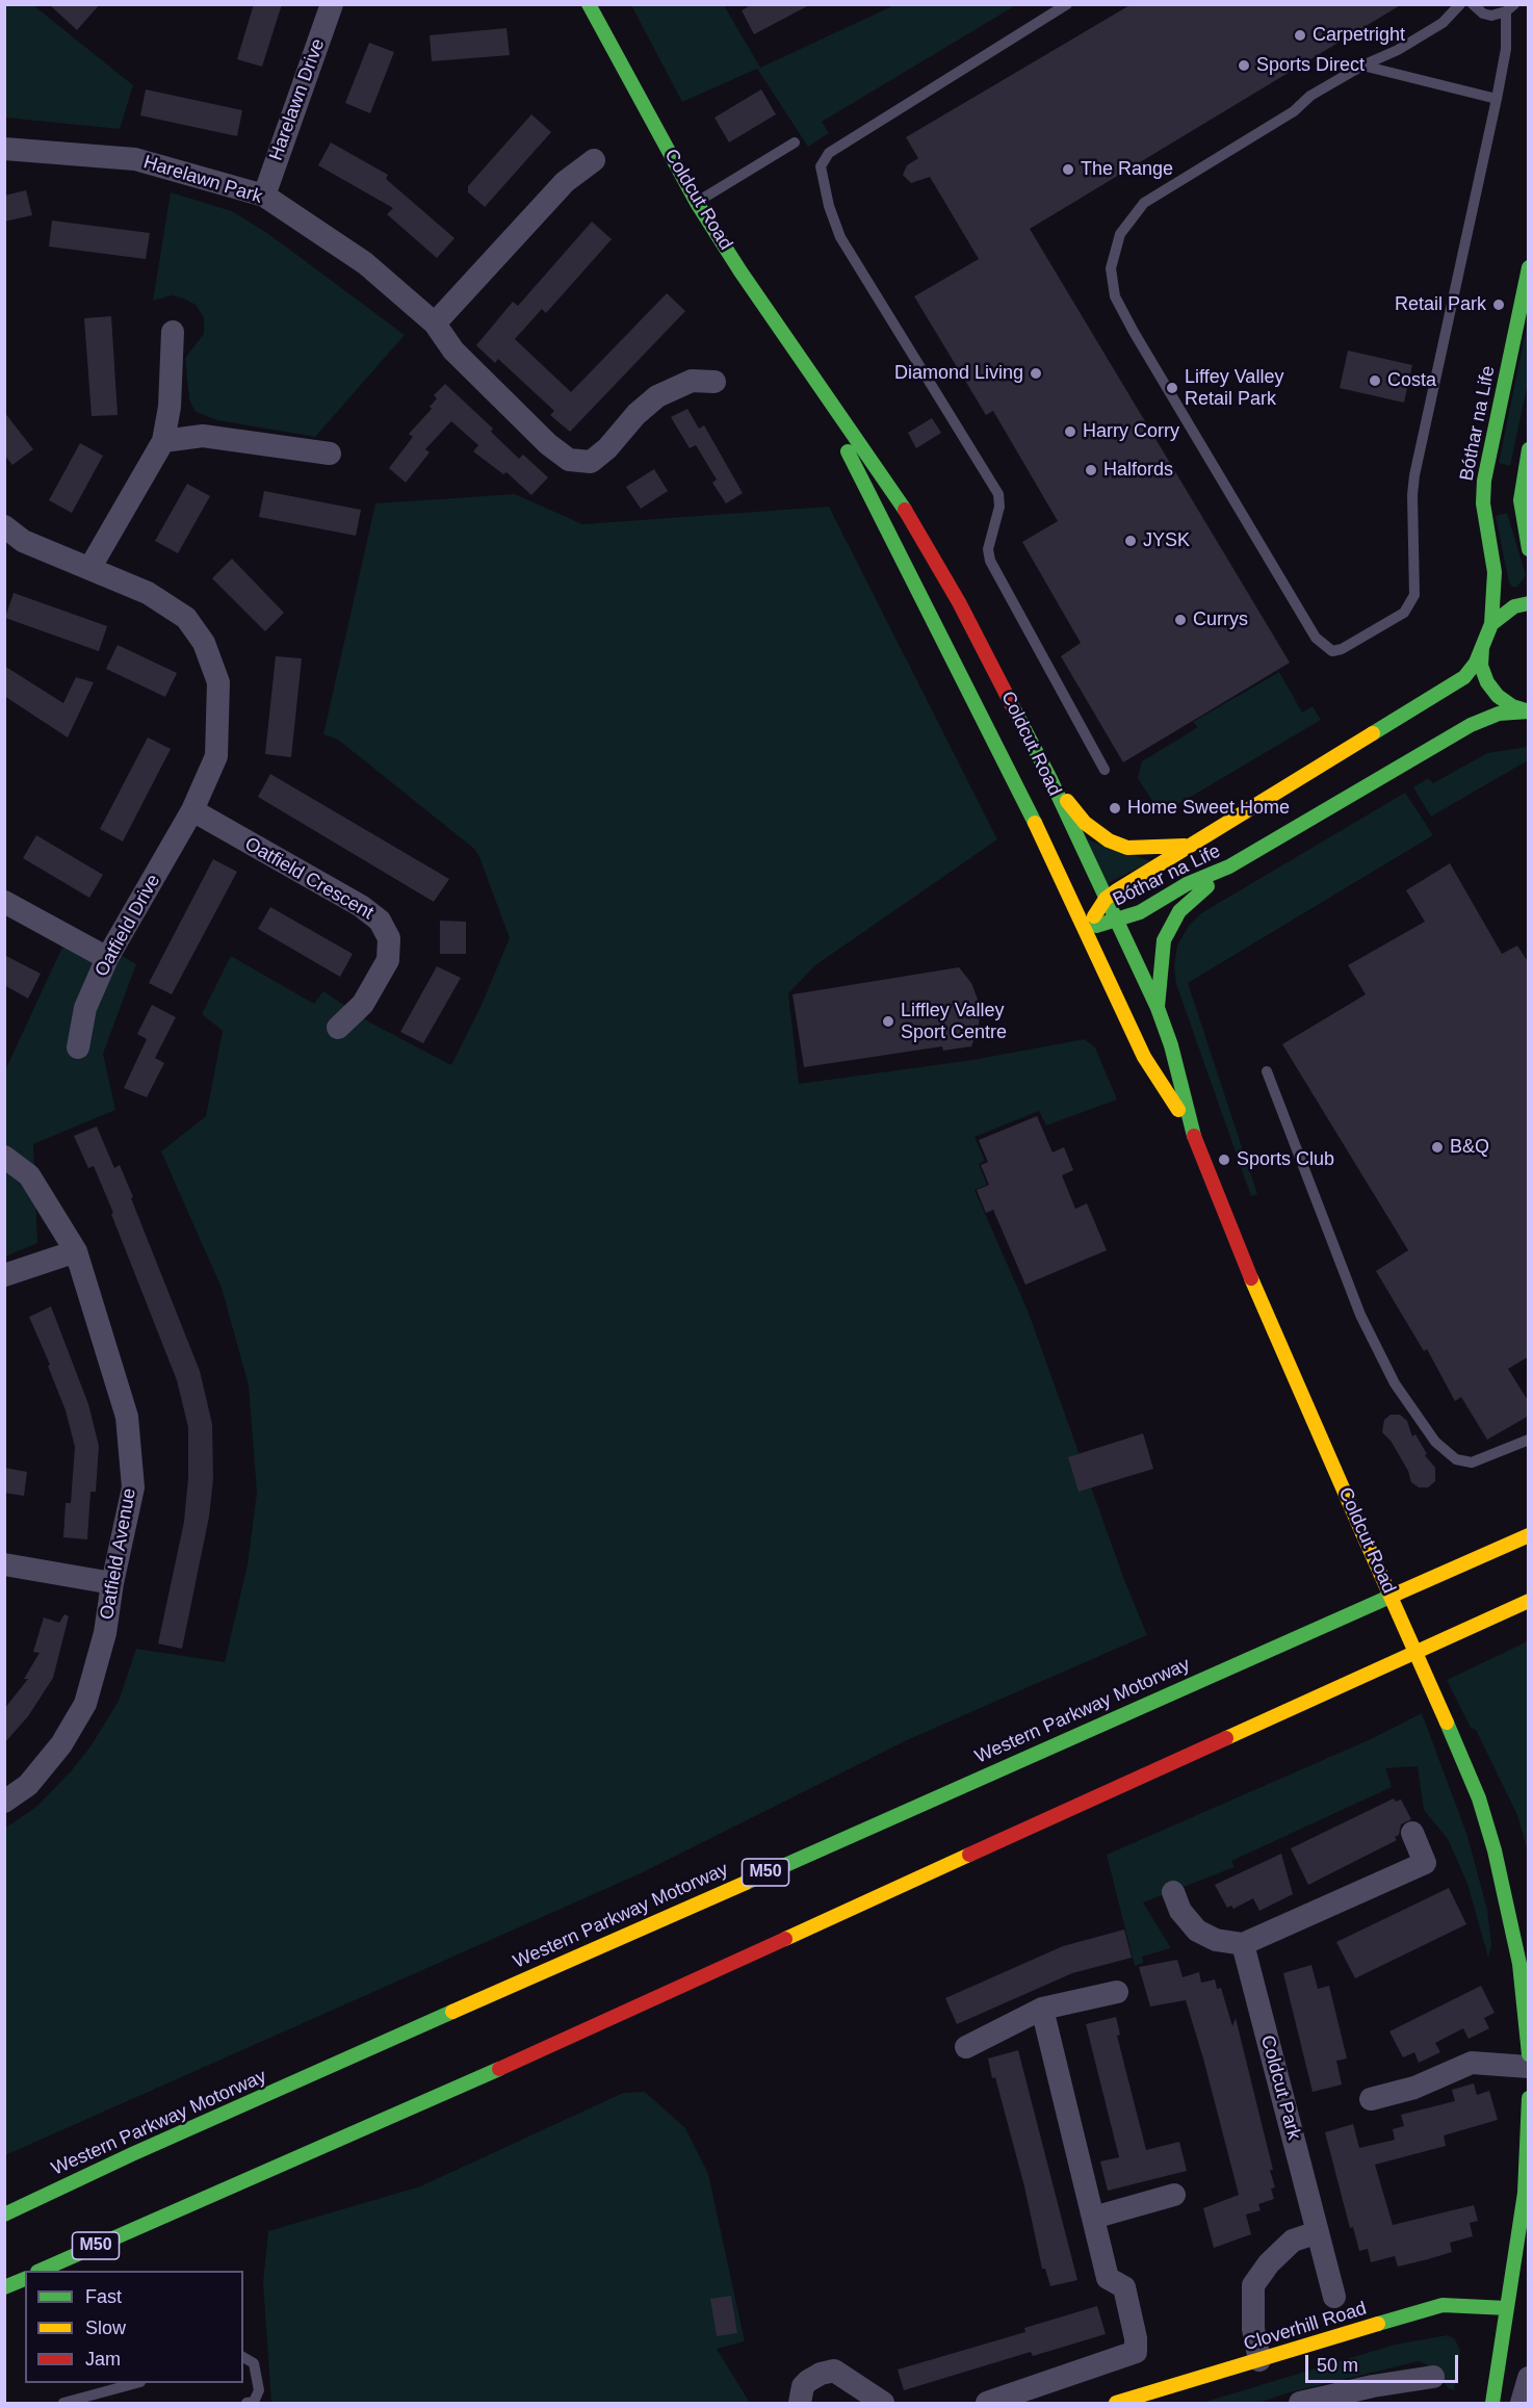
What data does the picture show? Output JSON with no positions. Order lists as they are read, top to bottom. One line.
{"streets":{"main road":["Coldcut Road","Bóthar na Life","Western Parkway Motorway","M50","Cloverhill Road"],"street":["Harelawn Drive","Harelawn Park","Oatfield Crescent","Oatfield Drive","Oatfield Avenue","Coldcut Park"]},"crossings":[["Harelawn Drive","Harelawn Park"],["Coldcut Road","Bóthar na Life"],["Oatfield Crescent","Oatfield Drive"]],"places":["Carpetright","Sports Direct","The Range","Retail Park","Diamond Living","Costa","Liffey Valley Retail Park","Harry Corry","Halfords","JYSK","Currys","Home Sweet Home","Liffley Valley Sport Centre","B&Q","Sports Club"],"legend":["Fast","Slow","Jam"],"scale_bar":"50 m"}
